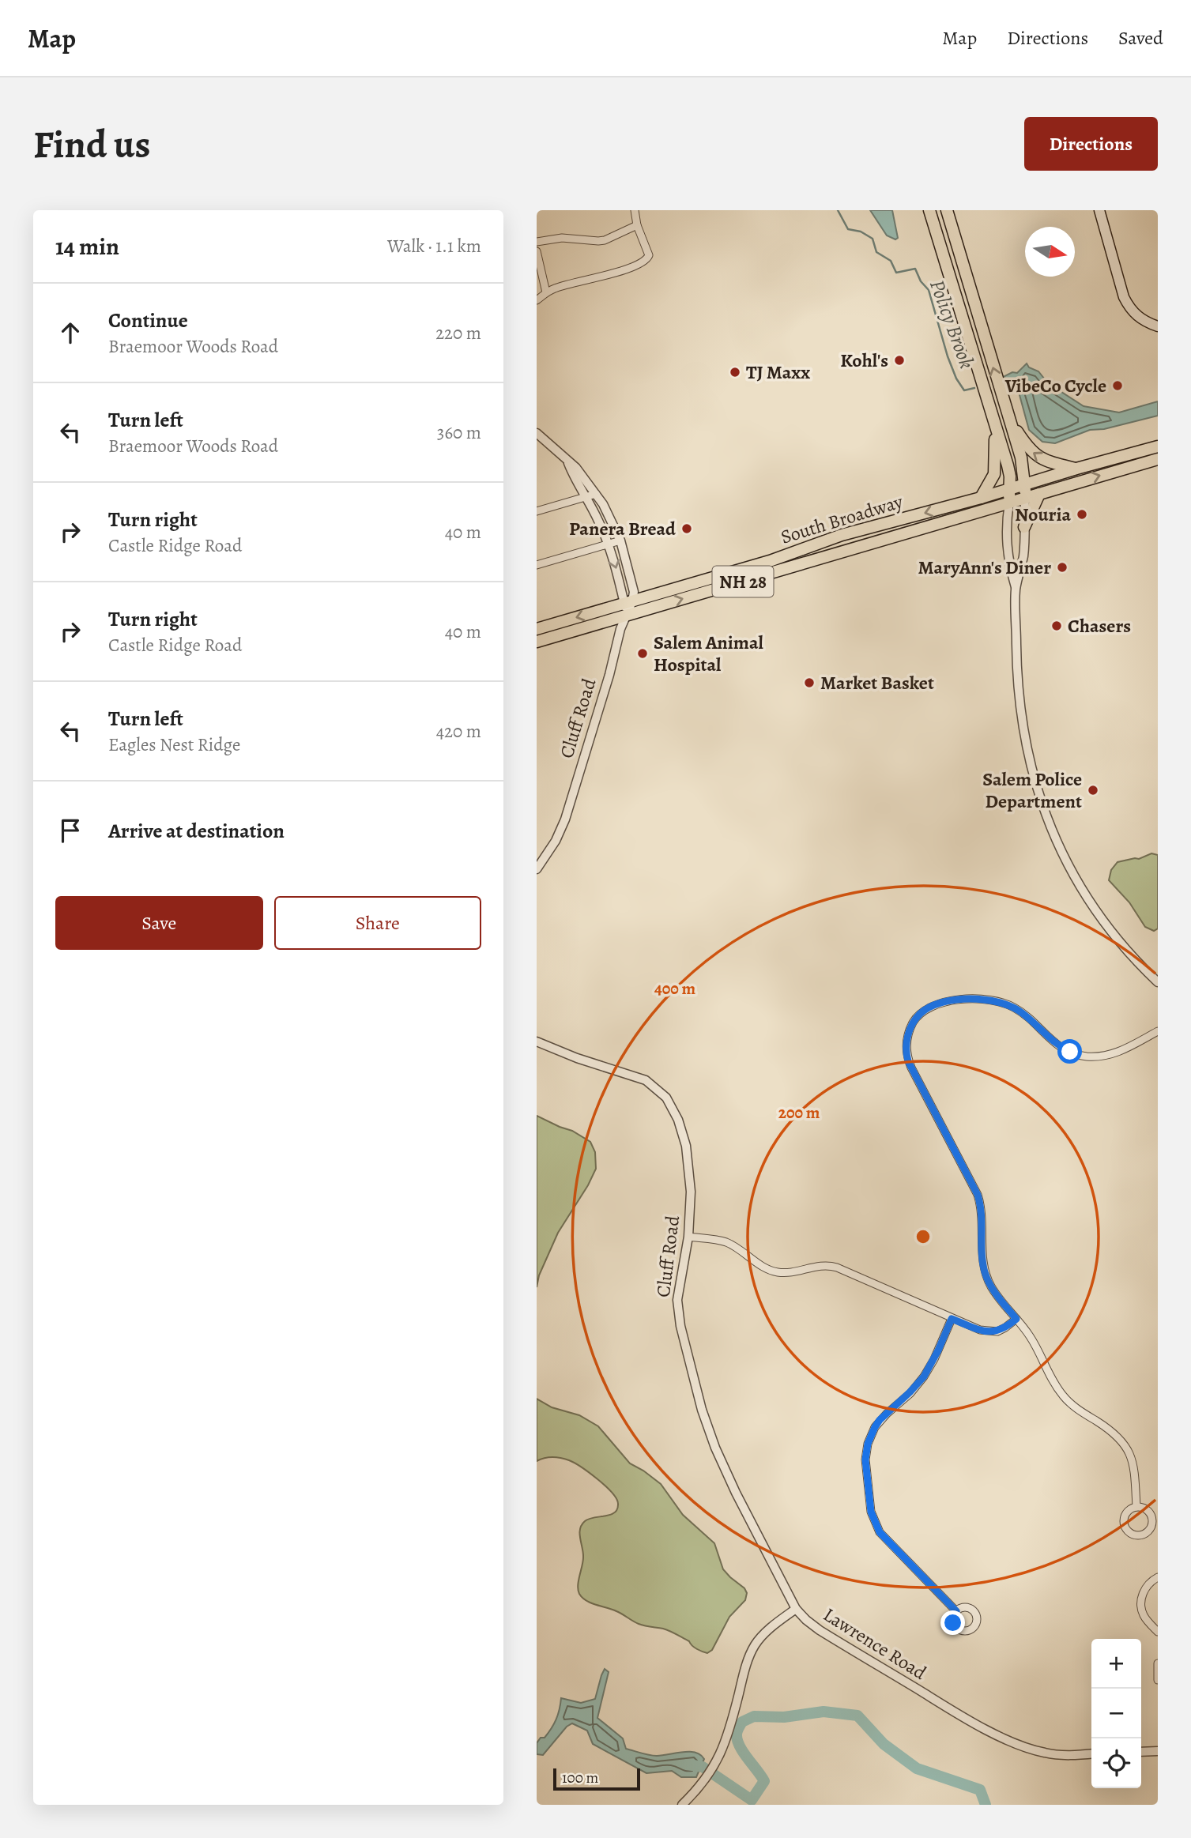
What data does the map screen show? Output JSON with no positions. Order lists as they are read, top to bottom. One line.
{"streets":{"main road":["South Broadway","NH 28"],"street":["Cluff Road","Lawrence Road"]},"crossings":[["South Broadway","Cluff Road"],["Cluff Road","Lawrence Road"]],"water":["Policy Brook"],"places":["Kohl's","TJ Maxx","VibeCo Cycle","Nouria","Panera Bread","MaryAnn's Diner","Chasers","Salem Animal Hospital","Market Basket","Salem Police Department"],"scale_bar":"100 m","north":"right","page":{"header":"Map","nav":["Map","Directions","Saved"],"buttons":["Directions",["Save","Share"]],"title":"Find us","heading":["14 min","Walk · 1.1 km"],"list":[["Continue","Braemoor Woods Road","220 m"],["Turn left","Braemoor Woods Road","360 m"],["Turn right","Castle Ridge Road","40 m"],["Turn right","Castle Ridge Road","40 m"],["Turn left","Eagles Nest Ridge","420 m"],"Arrive at destination"],"map_buttons":["+","−"],"scale":"100 m"},"rings":["400 m","200 m"]}
